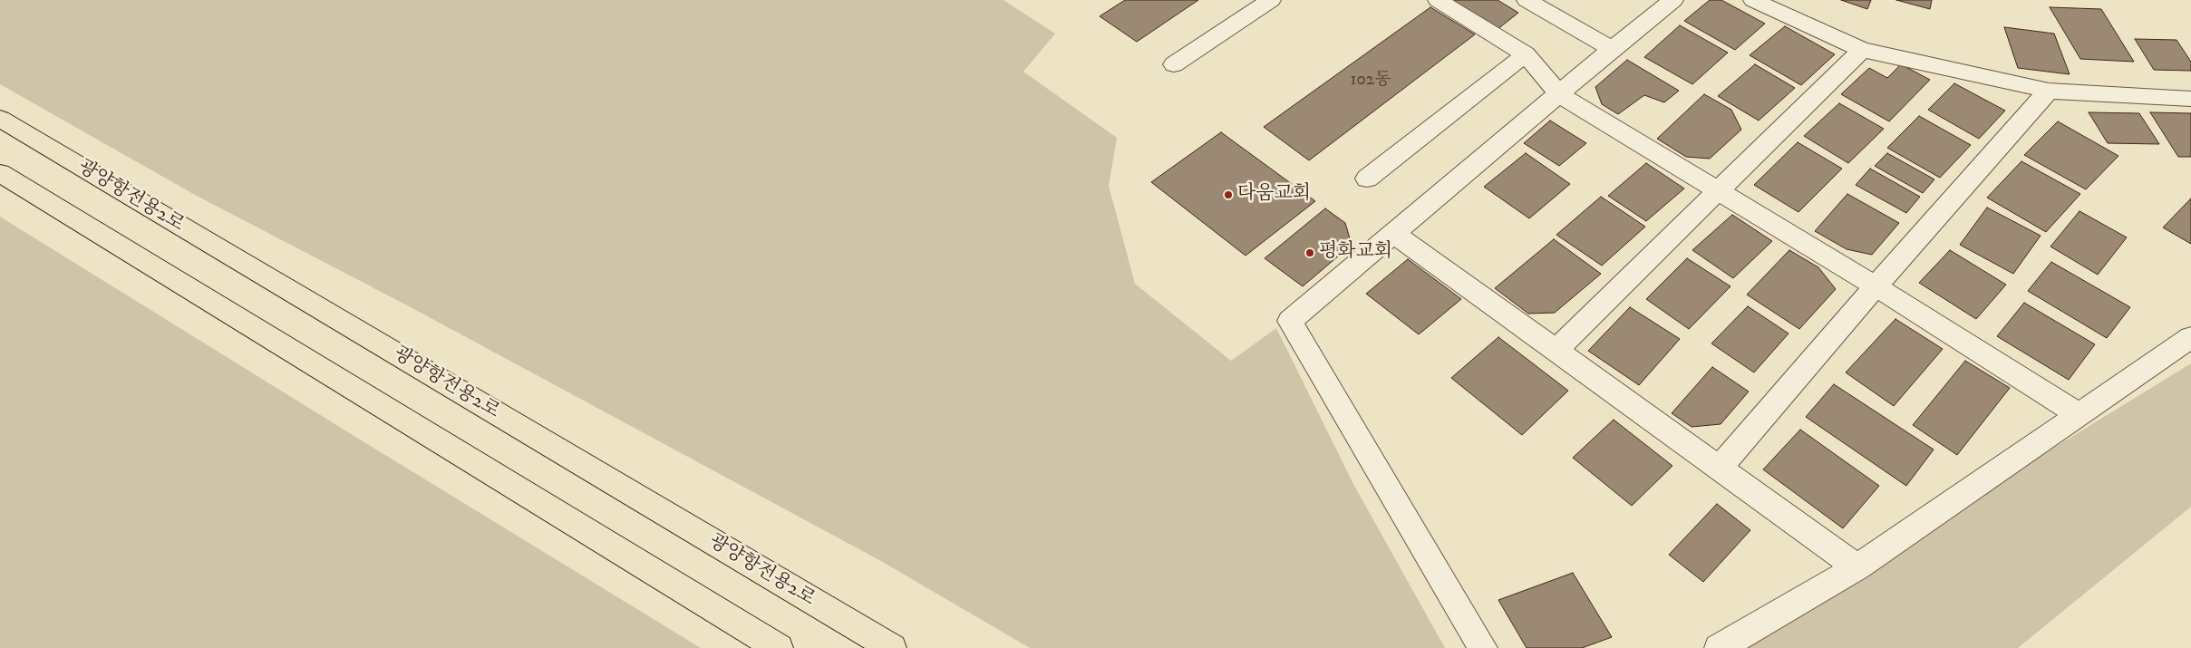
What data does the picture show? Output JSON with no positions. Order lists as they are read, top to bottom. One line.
{"streets":{"highway":["광양항전용2로"]},"places":["다움교회","평화교회"],"house_numbers":["102동"]}
